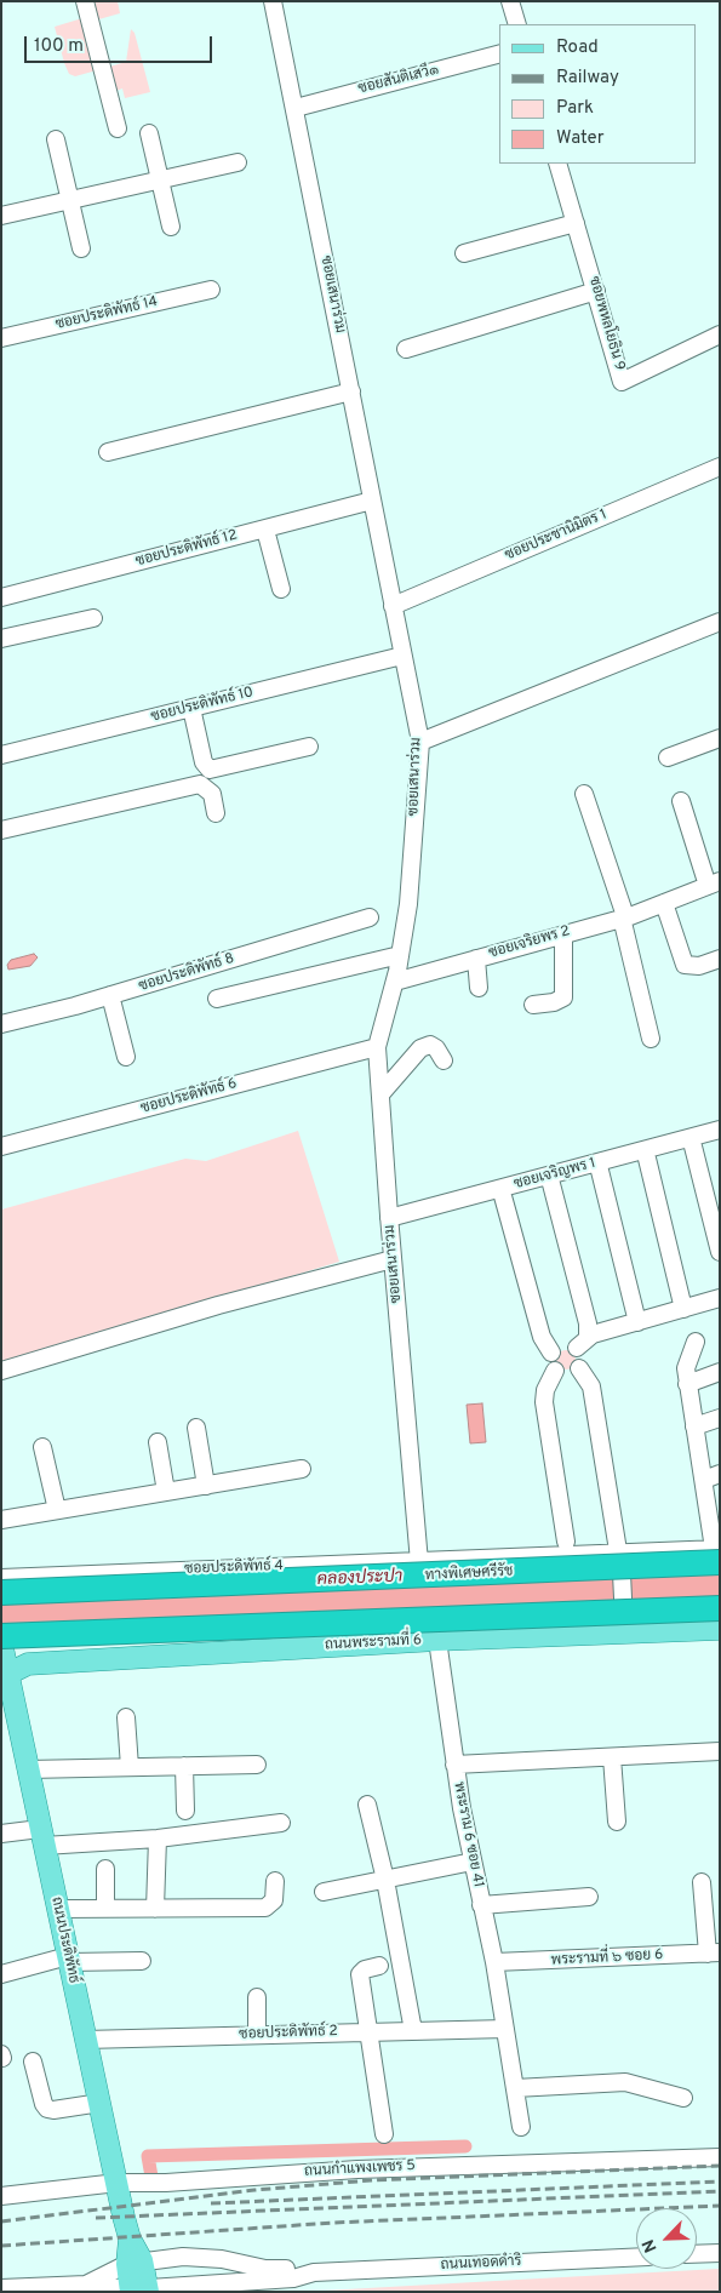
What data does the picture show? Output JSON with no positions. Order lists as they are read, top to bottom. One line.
{"streets":{"highway":["ทางพิเศษศรีรัช"],"main road":["ถนนพระรามที่ 6","ถนนประดิพัทธ์"],"street":["ซอยสันติเสวี๑","ซอยเสนาร่วม","ซอยประดิพัทธ์ 14","ซอยพหลโยธิน 9","ซอยประชานิมิตร 1","ซอยประดิพัทธ์ 12","ซอยประดิพัทธ์ 10","ซอยเจริยพร 2","ซอยประดิพัทธ์ 8","ซอยประดิพัทธ์ 6","ซอยเจริญพร 1","ซอยประดิพัทธ์ 4","พระราม 6 ซอย 41","พระรามที่ ๖ ซอย 6","ซอยประดิพัทธ์ 2","ถนนกำแพงเพชร 5","ถนนเทอดดำริ"]},"crossings":[["ซอยสันติเสวี๑","ซอยเสนาร่วม"],["ซอยเสนาร่วม","ซอยประชานิมิตร 1"],["ซอยเสนาร่วม","ซอยประดิพัทธ์ 12"],["ซอยเสนาร่วม","ซอยประดิพัทธ์ 10"],["ซอยเสนาร่วม","ซอยเจริยพร 2"],["ซอยเสนาร่วม","ซอยประดิพัทธ์ 6"],["ซอยเสนาร่วม","ซอยเจริญพร 1"],["ซอยเสนาร่วม","ซอยประดิพัทธ์ 4"],["ซอยประดิพัทธ์ 4","ทางพิเศษศรีรัช"],["ถนนพระรามที่ 6","พระราม 6 ซอย 41"],["ถนนพระรามที่ 6","ถนนประดิพัทธ์"],["พระราม 6 ซอย 41","พระรามที่ ๖ ซอย 6"],["พระราม 6 ซอย 41","ซอยประดิพัทธ์ 2"],["ถนนประดิพัทธ์","ซอยประดิพัทธ์ 2"],["ถนนประดิพัทธ์","ถนนกำแพงเพชร 5"],["ถนนประดิพัทธ์","ถนนเทอดดำริ"]],"water":["คลองประปา"],"legend":["Road","Railway","Park","Water"],"scale_bar":"100 m","north":"bottom left"}
